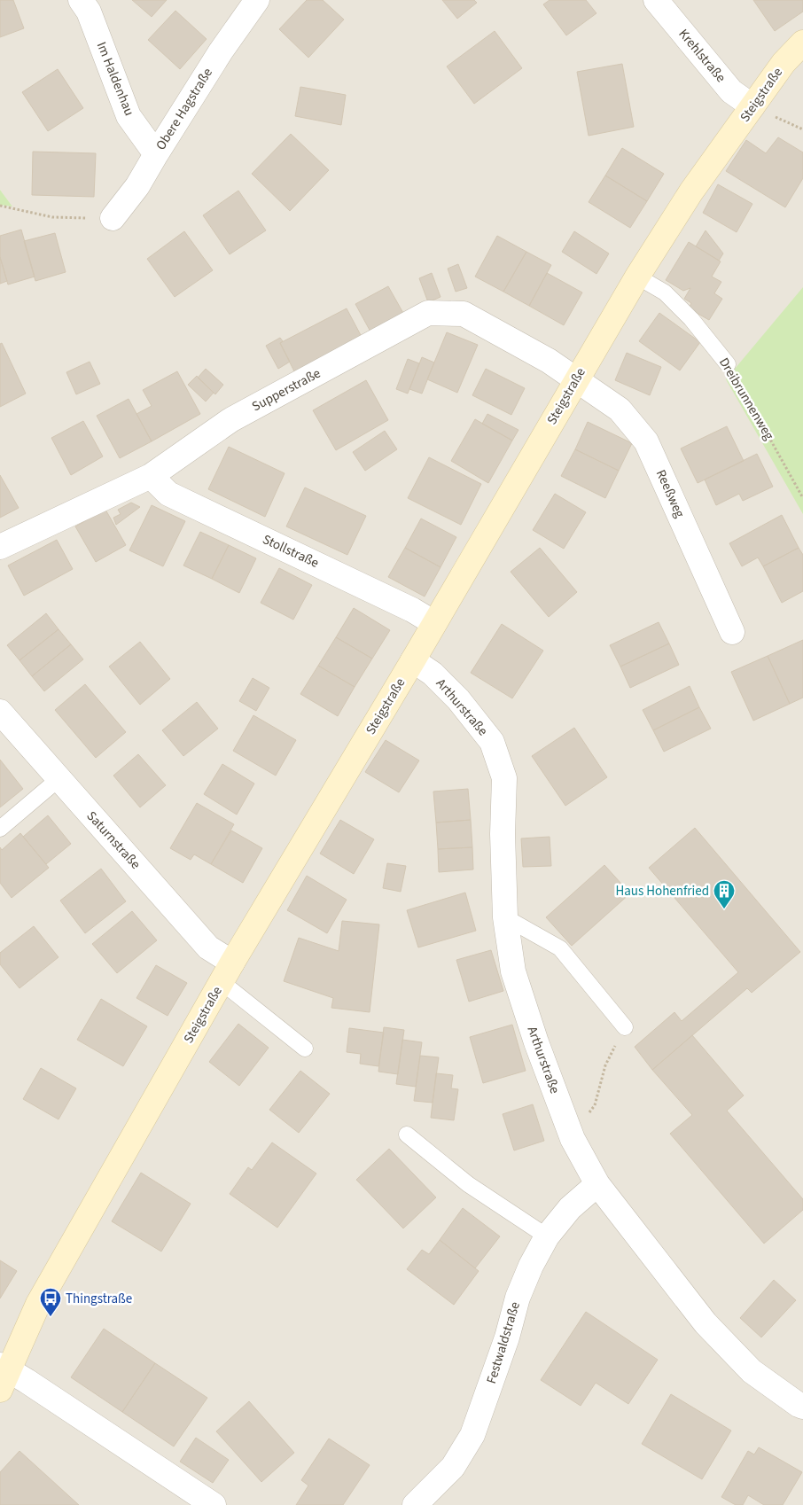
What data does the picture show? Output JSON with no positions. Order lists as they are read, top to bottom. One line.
{"streets":{"street":["Krehlstraße","Im Haldenhau","Steigstraße","Obere Hagstraße","Supperstraße","Reeßweg","Stollstraße","Arthurstraße","Saturnstraße","Festwaldstraße"],"lane":["Dreibrunnenweg"]},"crossings":[["Krehlstraße","Steigstraße"],["Im Haldenhau","Obere Hagstraße"],["Steigstraße","Supperstraße"],["Steigstraße","Dreibrunnenweg"],["Steigstraße","Reeßweg"],["Steigstraße","Stollstraße"],["Steigstraße","Arthurstraße"],["Steigstraße","Saturnstraße"],["Supperstraße","Reeßweg"],["Supperstraße","Stollstraße"],["Arthurstraße","Festwaldstraße"]],"places":{"building":["Haus Hohenfried"],"bus stop":["Thingstraße"]}}
